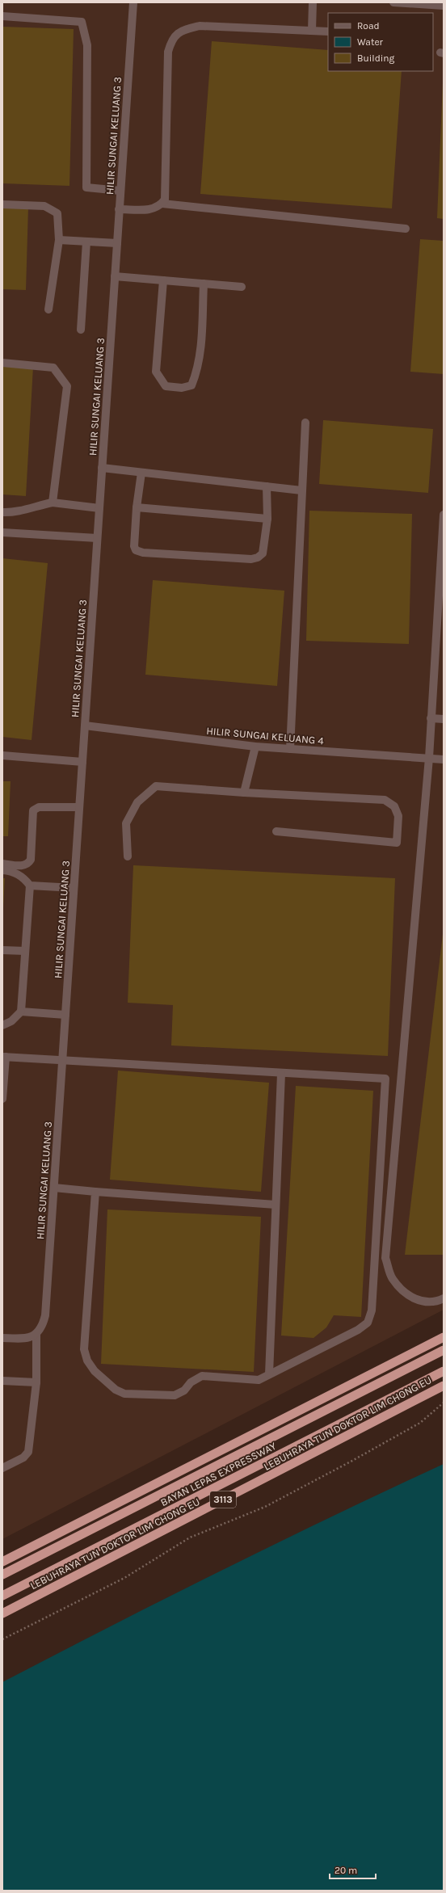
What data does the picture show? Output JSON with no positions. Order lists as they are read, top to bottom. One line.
{"streets":{"highway":["LEBUHRAYA TUN DOKTOR LIM CHONG EU","BAYAN LEPAS EXPRESSWAY","3113"],"street":["HILIR SUNGAI KELUANG 3","HILIR SUNGAI KELUANG 4"]},"crossings":[["HILIR SUNGAI KELUANG 3","HILIR SUNGAI KELUANG 4"]],"legend":["Road","Water","Building"],"scale_bar":"20 m"}
